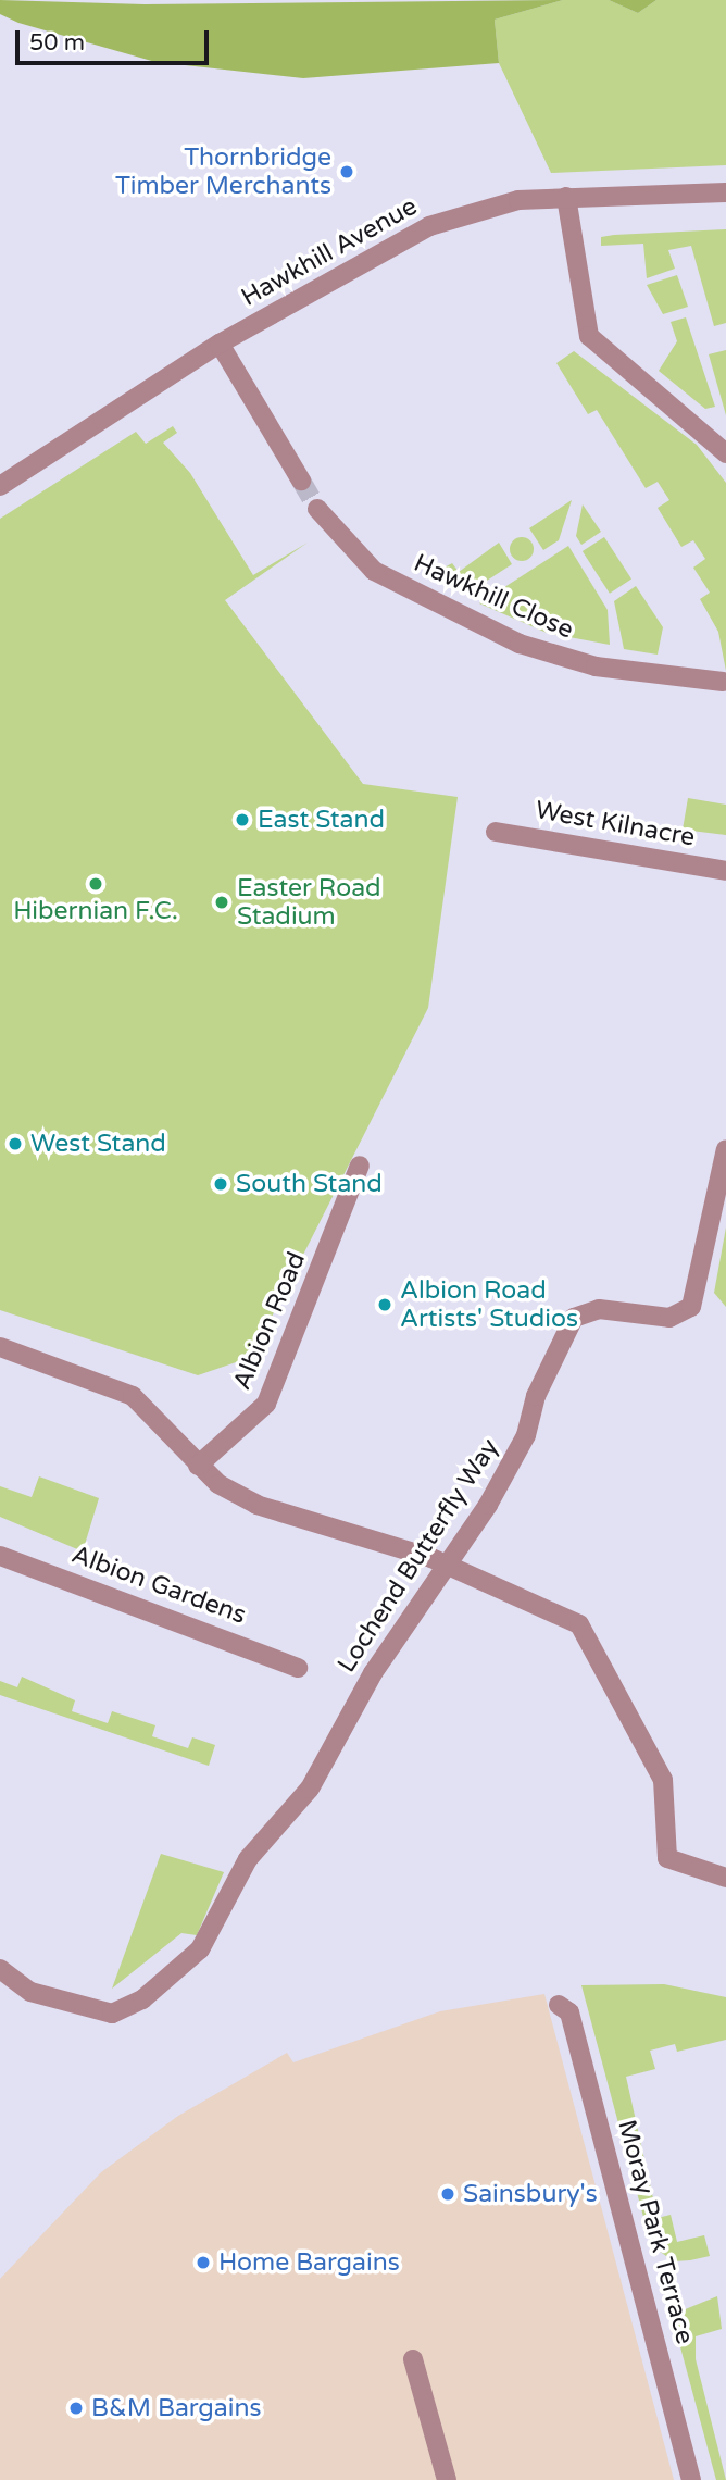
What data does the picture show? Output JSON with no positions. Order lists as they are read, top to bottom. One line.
{"streets":{"street":["Hawkhill Avenue","Hawkhill Close","West Kilnacre","Albion Road","Lochend Butterfly Way","Albion Gardens","Moray Park Terrace"]},"places":["Thornbridge Timber Merchants","East Stand","Hibernian F.C.","Easter Road Stadium","West Stand","South Stand","Albion Road Artists' Studios","Sainsbury's","Home Bargains","B&M Bargains"],"scale_bar":"50 m"}
